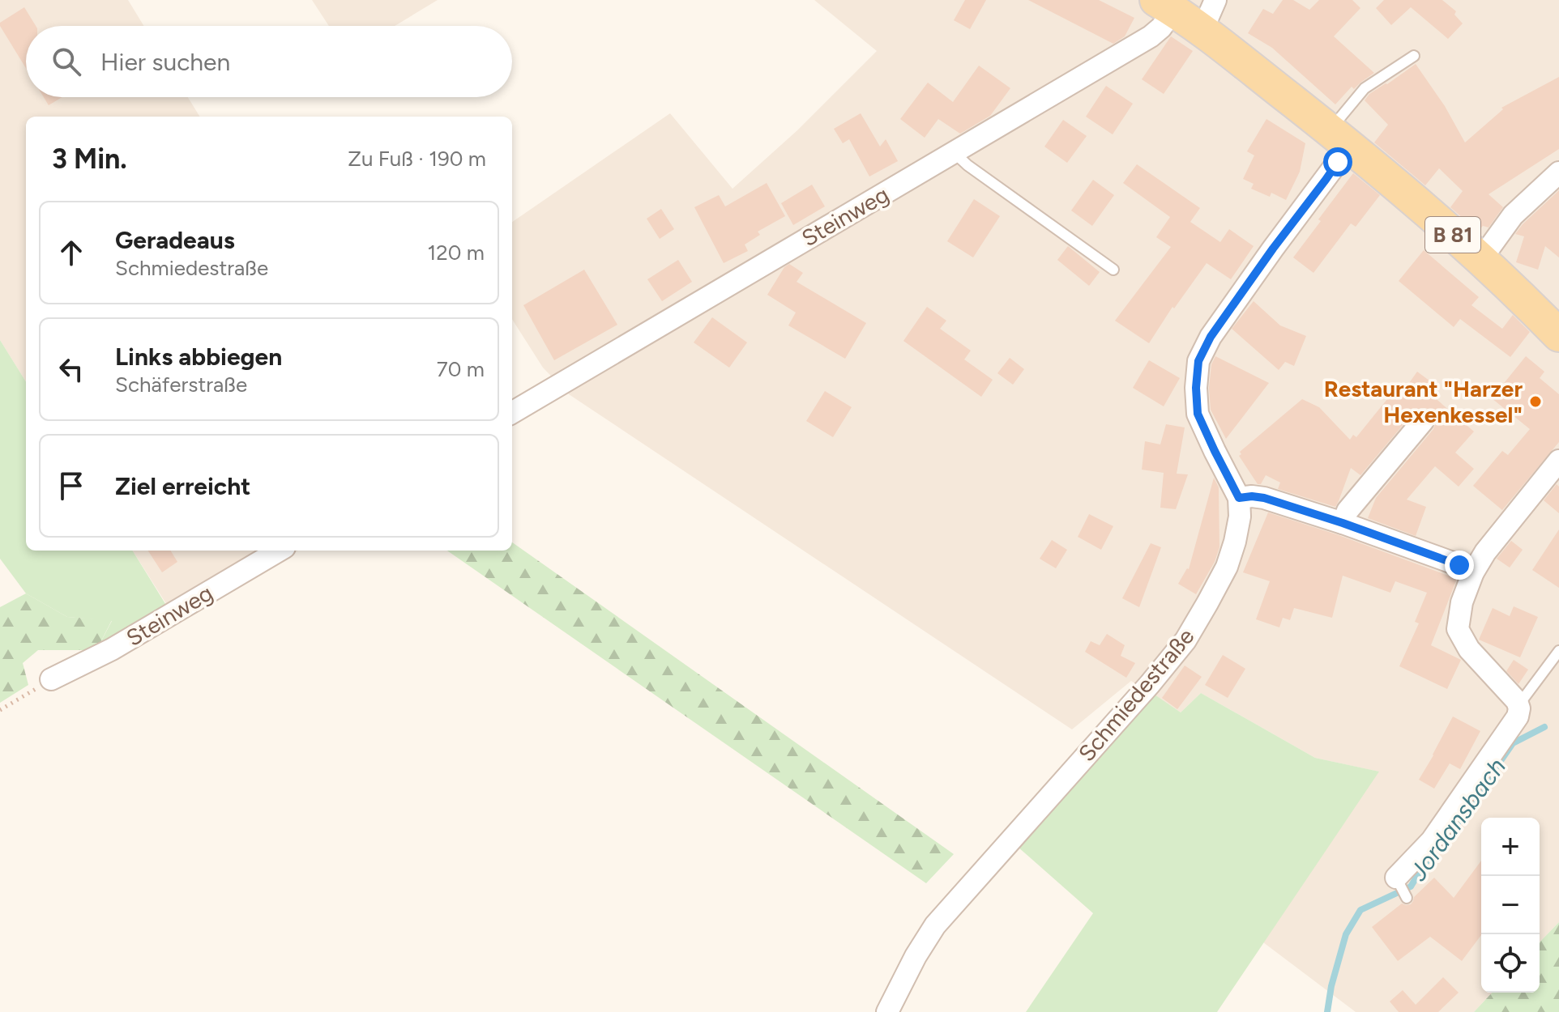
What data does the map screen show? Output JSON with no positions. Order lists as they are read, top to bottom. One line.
{"streets":{"main road":["B 81"],"street":["Steinweg","Schmiedestraße"]},"crossings":[["Steinweg","B 81"]],"water":["Jordansbach"],"places":["Restaurant \"Harzer Hexenkessel\""],"page":{"search":"Hier suchen","heading":["3 Min.","Zu Fuß · 190 m"],"list":[["Geradeaus","Schmiedestraße","120 m"],["Links abbiegen","Schäferstraße","70 m"],"Ziel erreicht"],"map_buttons":["+","−"]}}
